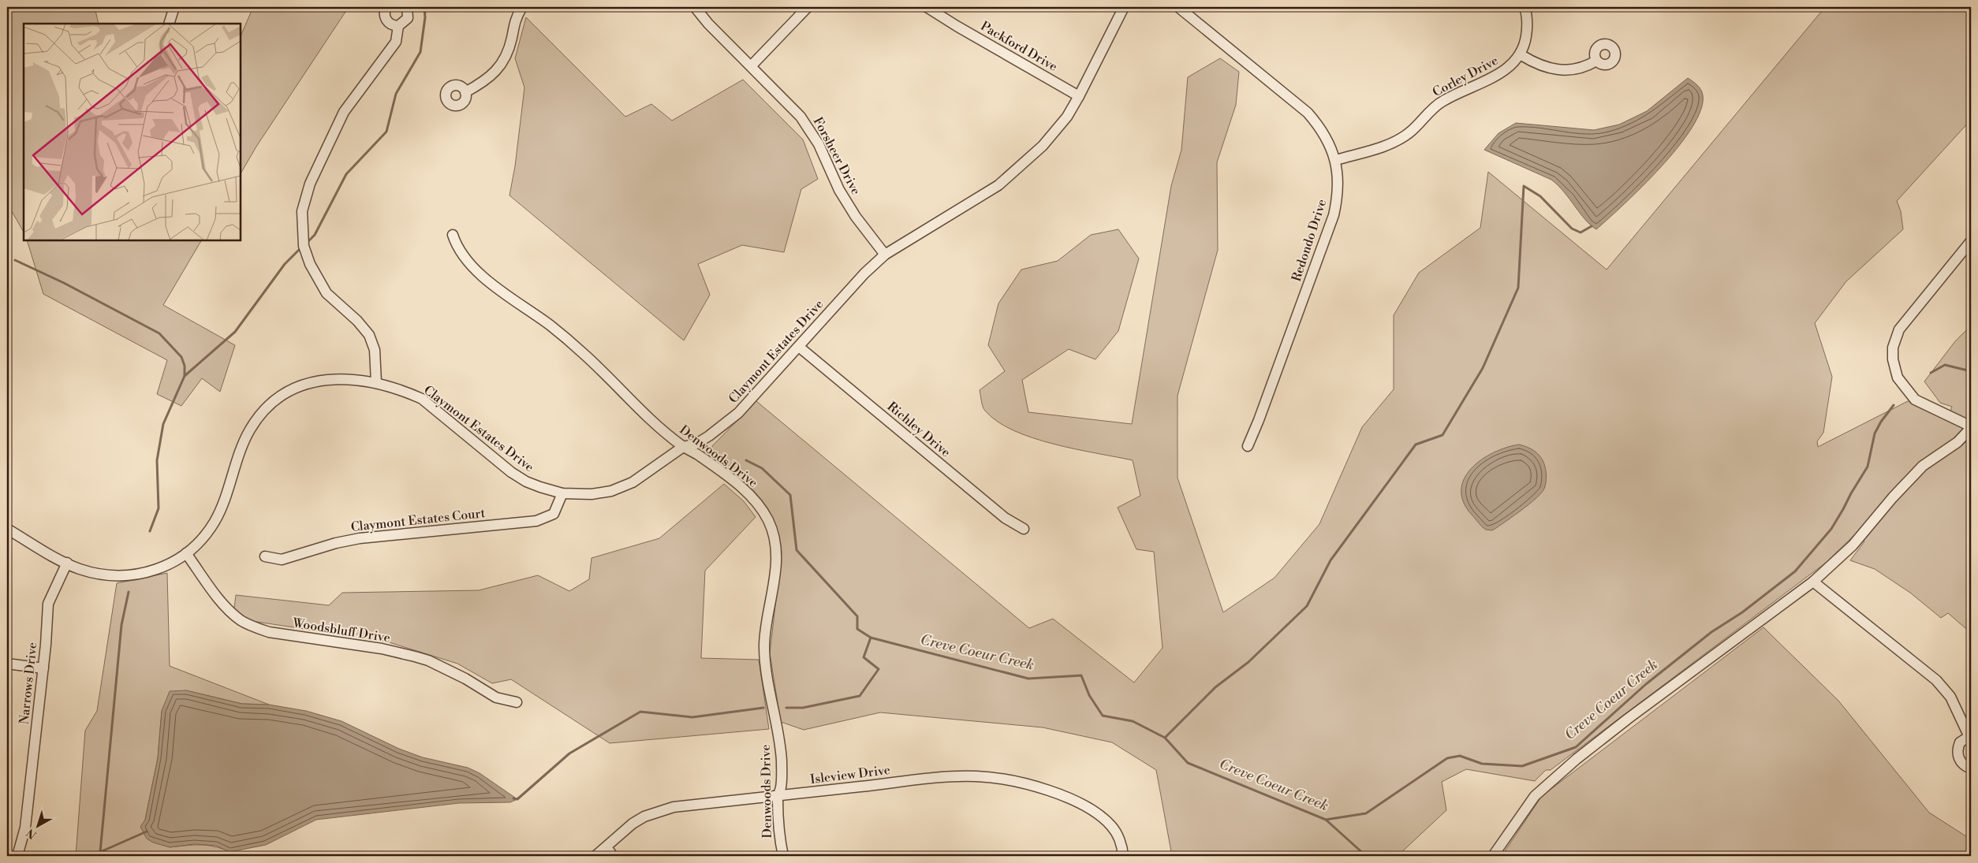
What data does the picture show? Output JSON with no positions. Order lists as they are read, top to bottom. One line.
{"streets":{"street":["Packford Drive","Corley Drive","Forsheer Drive","Redondo Drive","Claymont Estates Drive","Richley Drive","Denwoods Drive","Claymont Estates Court","Woodsbluff Drive","Narrows Drive","Isleview Drive"]},"crossings":[["Packford Drive","Claymont Estates Drive"],["Corley Drive","Redondo Drive"],["Forsheer Drive","Claymont Estates Drive"],["Claymont Estates Drive","Richley Drive"],["Claymont Estates Drive","Denwoods Drive"],["Claymont Estates Drive","Claymont Estates Court"],["Claymont Estates Drive","Woodsbluff Drive"],["Claymont Estates Drive","Narrows Drive"],["Denwoods Drive","Isleview Drive"]],"water":["Creve Coeur Creek"],"north":"bottom left"}
